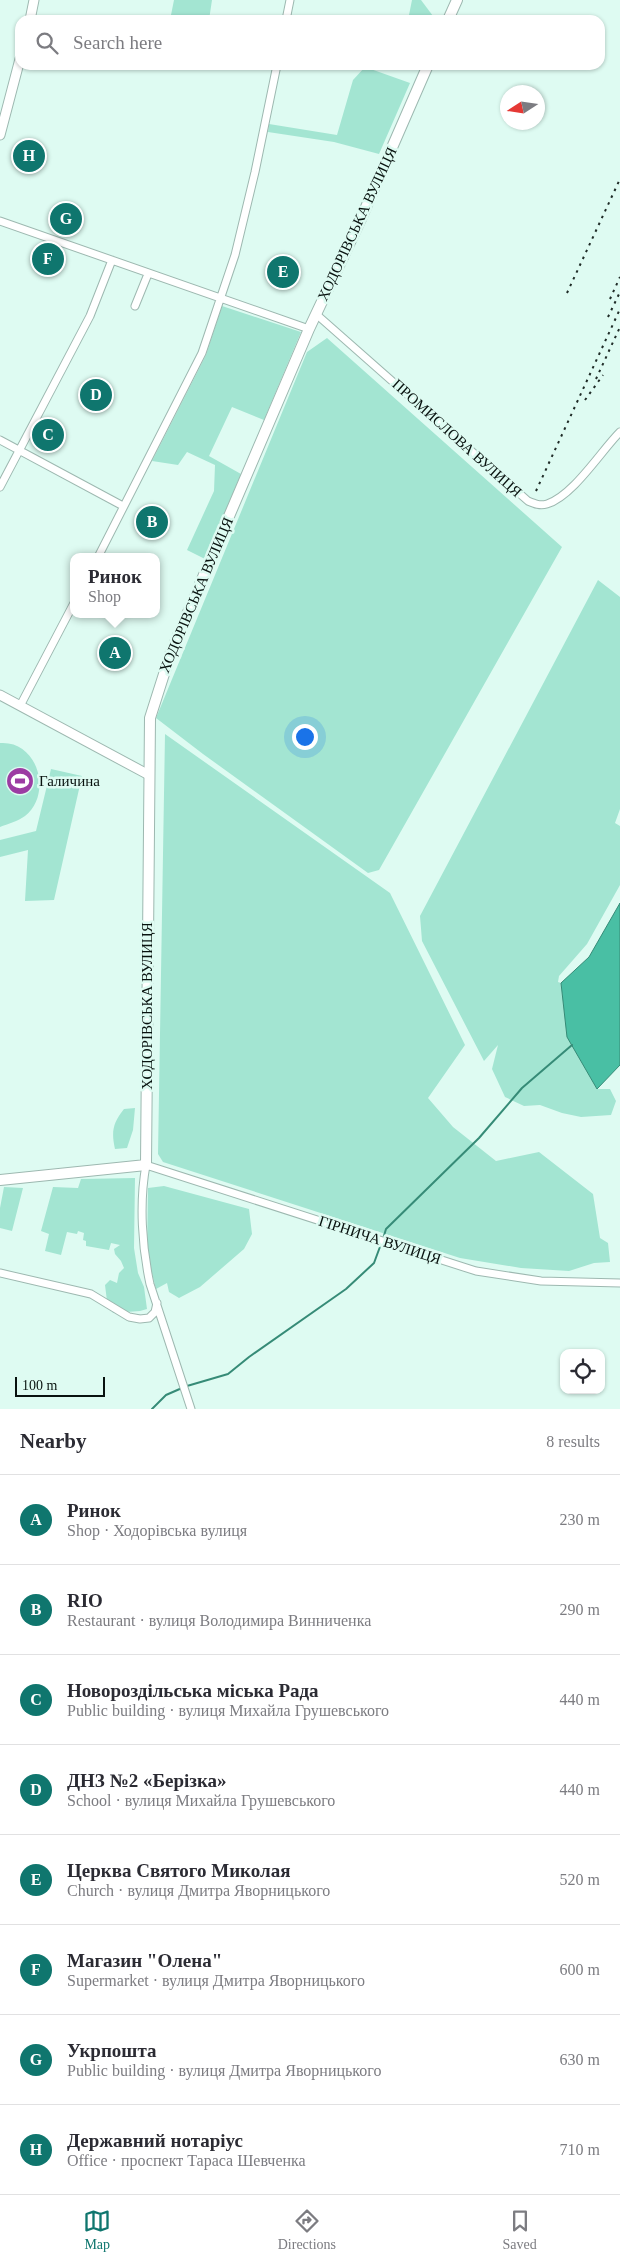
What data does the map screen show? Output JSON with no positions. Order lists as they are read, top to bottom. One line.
{"streets":{"main road":["ХОДОРІВСЬКА ВУЛИЦЯ"],"street":["ПРОМИСЛОВА ВУЛИЦЯ","ГІРНИЧА ВУЛИЦЯ"]},"crossings":[["ХОДОРІВСЬКА ВУЛИЦЯ","ПРОМИСЛОВА ВУЛИЦЯ"],["ХОДОРІВСЬКА ВУЛИЦЯ","ГІРНИЧА ВУЛИЦЯ"]],"places":{"sports":["Галичина"]},"scale_bar":"100 m","north":"left","page":{"search":"Search here","pins":["H","G","F","E","D","C","B","A"],"popup":["Ринок","Shop"],"scale":"100 m","heading":["Nearby","8 results"],"list":[{"mark":"A","name":"Ринок","note":"Shop · Ходорівська вулиця","value":"230 m"},{"mark":"B","name":"RIO","note":"Restaurant · вулиця Володимира Винниченка","value":"290 m"},{"mark":"C","name":"Новороздільська міська Рада","note":"Public building · вулиця Михайла Грушевського","value":"440 m"},{"mark":"D","name":"ДНЗ №2 «Берізка»","note":"School · вулиця Михайла Грушевського","value":"440 m"},{"mark":"E","name":"Церква Святого Миколая","note":"Church · вулиця Дмитра Яворницького","value":"520 m"},{"mark":"F","name":"Магазин \"Олена\"","note":"Supermarket · вулиця Дмитра Яворницького","value":"600 m"},{"mark":"G","name":"Укрпошта","note":"Public building · вулиця Дмитра Яворницького","value":"630 m"},{"mark":"H","name":"Державний нотаріус","note":"Office · проспект Тараса Шевченка","value":"710 m"}],"nav":["Map","Directions","Saved"]}}
